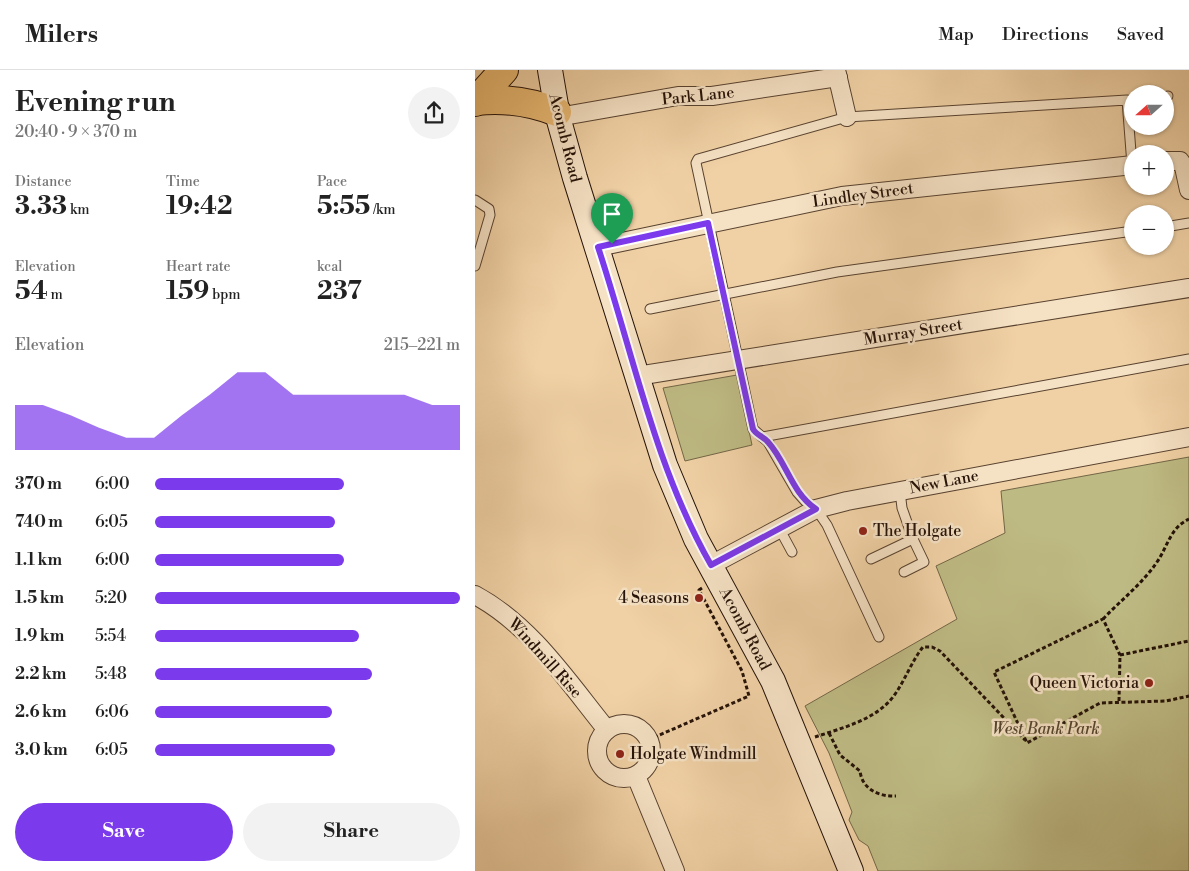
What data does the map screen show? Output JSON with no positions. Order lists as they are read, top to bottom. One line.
{"streets":{"main road":["Acomb Road"],"street":["Park Lane","Lindley Street","Murray Street","New Lane","Windmill Rise"]},"crossings":[["Park Lane","Acomb Road"],["Acomb Road","Lindley Street"],["Acomb Road","Murray Street"],["Acomb Road","New Lane"]],"parks":["West Bank Park"],"places":["The Holgate","4 Seasons","Queen Victoria","Holgate Windmill"],"north":"left","page":{"header":"Milers","nav":["Map","Directions","Saved"],"heading":["Evening run","20:40 · 9 × 370 m"],"map_buttons":["+","−"],"stats":[["Distance","3.33 km"],["Time","19:42"],["Pace","5:55 /km"],["Elevation","54 m"],["Heart rate","159 bpm"],["kcal","237"]],"chart":["Elevation","215–221 m"],"list":[{"name":"370 m","note":"6:00"},{"name":"740 m","note":"6:05"},{"name":"1.1 km","note":"6:00"},{"name":"1.5 km","note":"5:20"},{"name":"1.9 km","note":"5:54"},{"name":"2.2 km","note":"5:48"},{"name":"2.6 km","note":"6:06"},{"name":"3.0 km","note":"6:05"}],"buttons":["Save","Share"]}}
